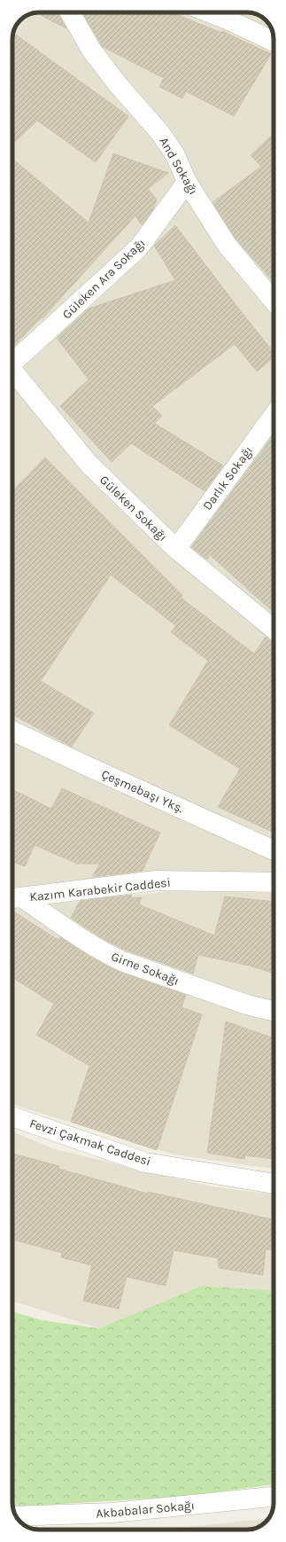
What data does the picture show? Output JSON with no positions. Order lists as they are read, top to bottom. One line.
{"streets":{"street":["And Sokağı","Güleken Ara Sokağı","Darlık Sokağı","Güleken Sokağı","Çeşmebaşı Ykş.","Kazım Karabekir Caddesi","Girne Sokağı","Fevzi Çakmak Caddesi","Akbabalar Sokağı"]},"crossings":[["And Sokağı","Güleken Ara Sokağı"],["Darlık Sokağı","Güleken Sokağı"],["Kazım Karabekir Caddesi","Girne Sokağı"]]}
